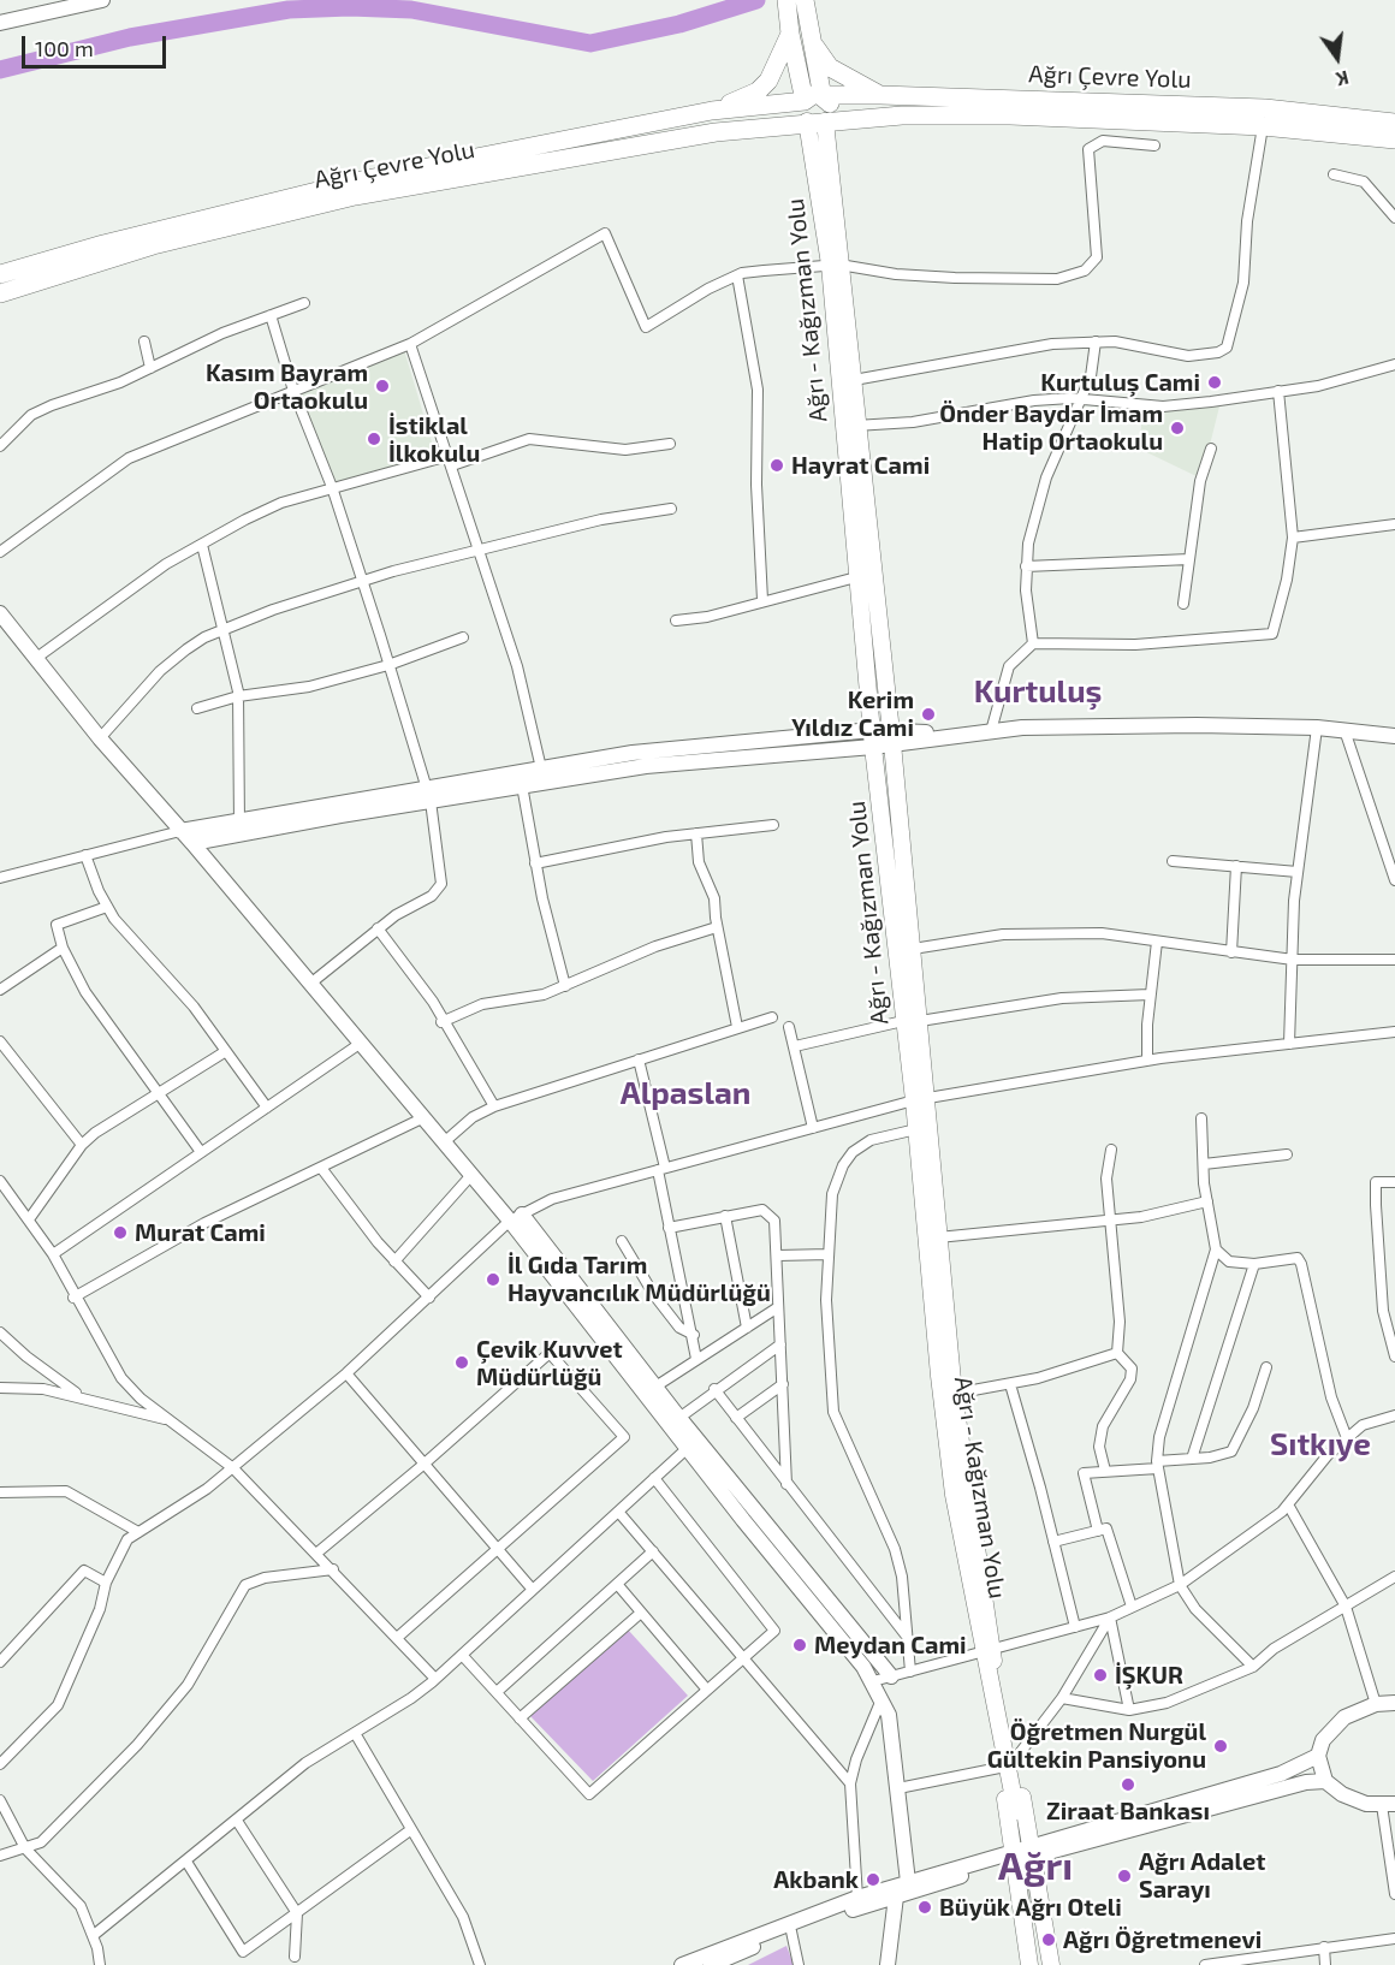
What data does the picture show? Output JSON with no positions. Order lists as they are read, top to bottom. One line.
{"streets":{"highway":["Ağrı Çevre Yolu"],"main road":["Ağrı - Kağızman Yolu"]},"crossings":[["Ağrı Çevre Yolu","Ağrı - Kağızman Yolu"]],"districts":["Kurtuluş","Alpaslan","Sıtkıye","Ağrı"],"places":["Kurtuluş Cami","Kasım Bayram Ortaokulu","Önder Baydar İmam Hatip Ortaokulu","İstiklal İlkokulu","Hayrat Cami","Kerim Yıldız Cami","Murat Cami","İl Gıda Tarım Hayvancılık Müdürlüğü","Çevik Kuvvet Müdürlüğü","Meydan Cami","İŞKUR","Öğretmen Nurgül Gültekin Pansiyonu","Ziraat Bankası","Ağrı Adalet Sarayı","Akbank","Büyük Ağrı Oteli","Ağrı Öğretmenevi"],"scale_bar":"100 m","north":"bottom"}
